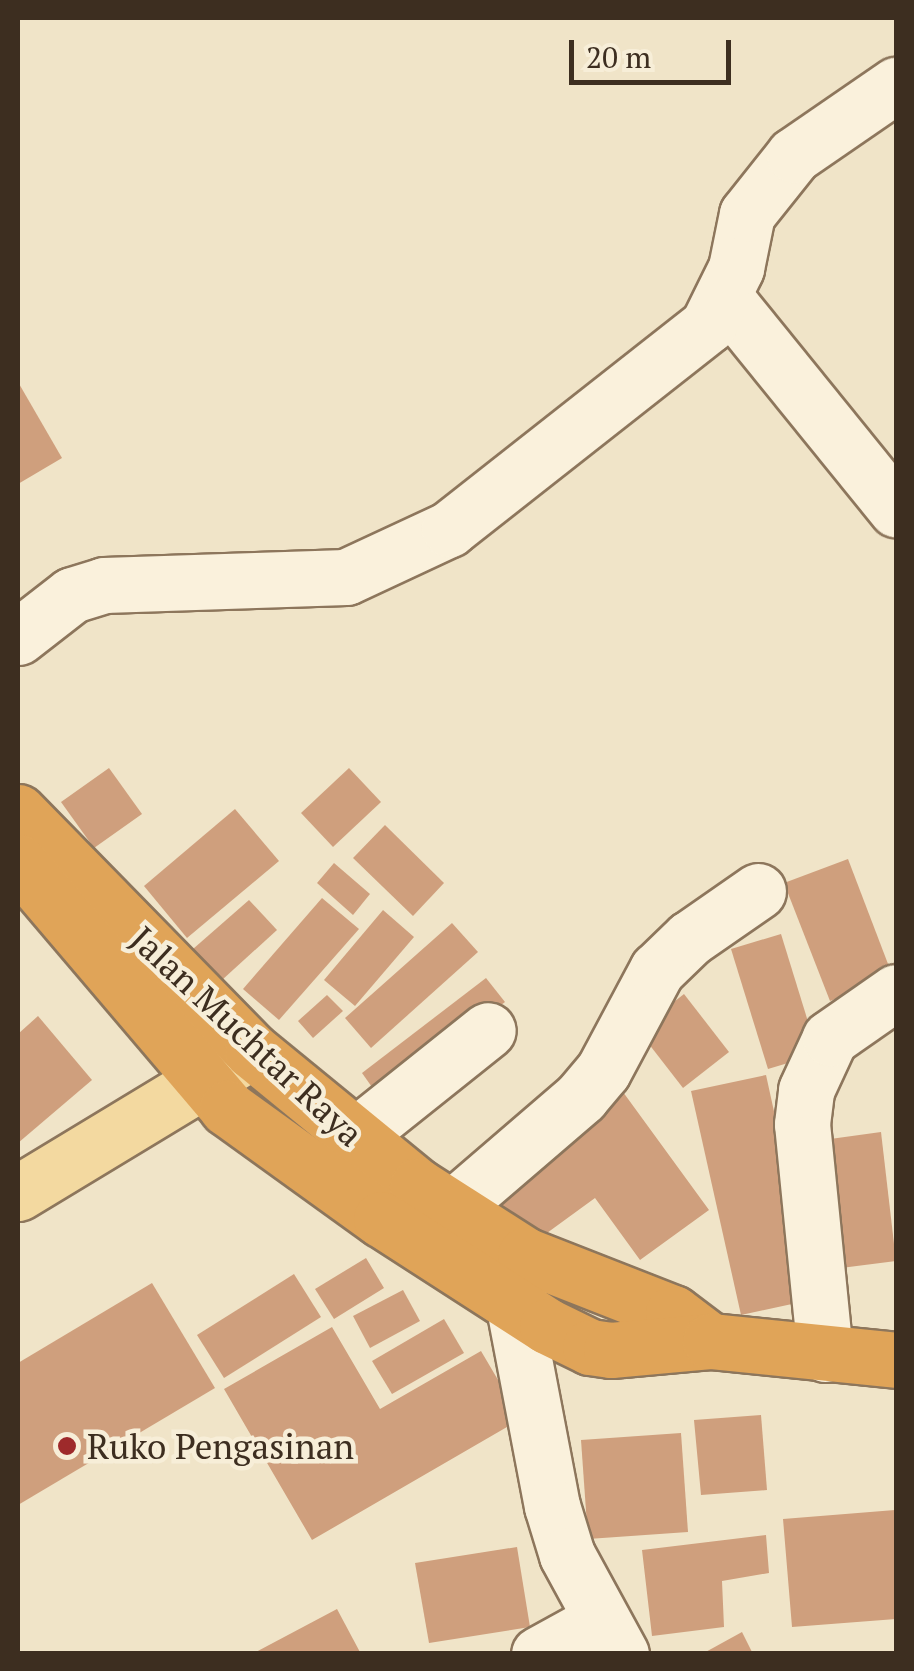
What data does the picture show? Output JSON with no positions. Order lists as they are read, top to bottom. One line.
{"streets":{"highway":["Jalan Muchtar Raya"]},"places":["Ruko Pengasinan"],"scale_bar":"20 m"}
